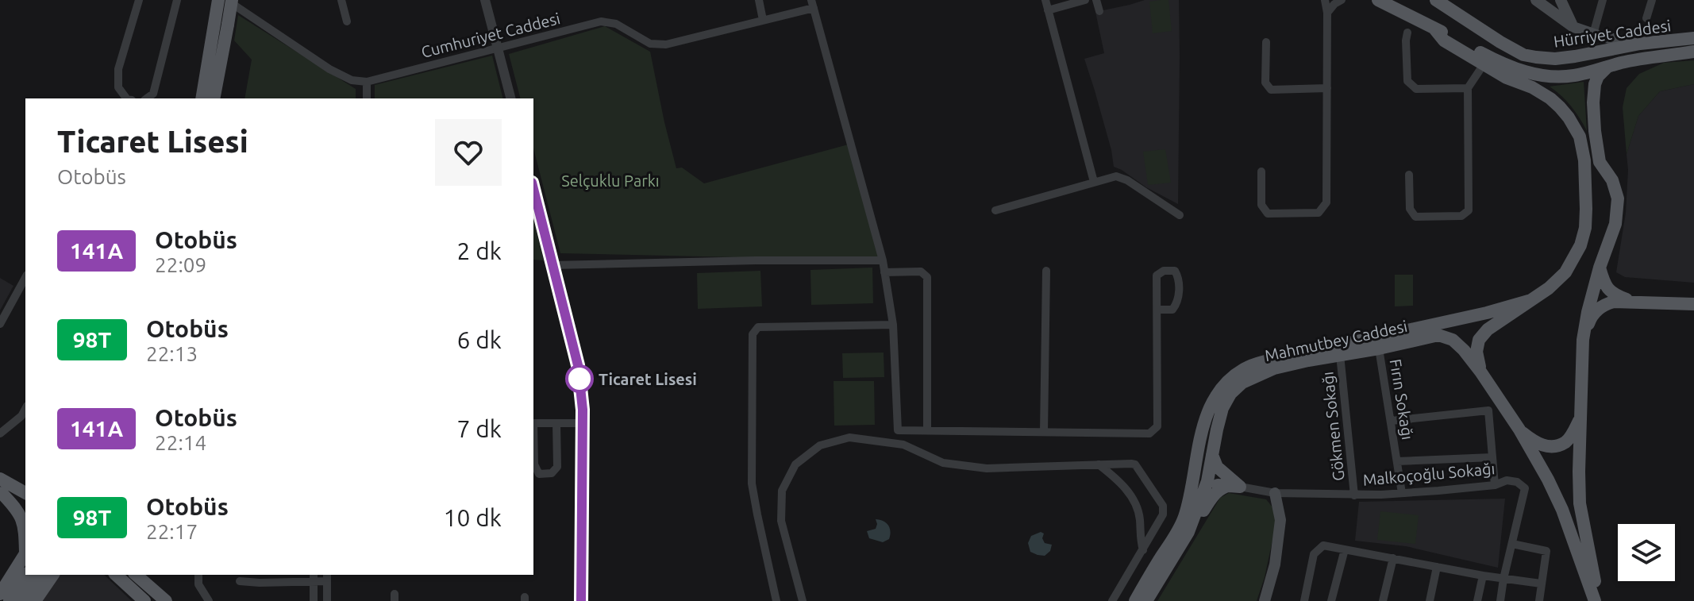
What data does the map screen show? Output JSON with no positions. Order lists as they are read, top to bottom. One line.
{"streets":{"main road":["Hürriyet Caddesi","Mahmutbey Caddesi"],"street":["Cumhuriyet Caddesi","Fırın Sokağı","Gökmen Sokağı","Malkoçoğlu Sokağı"]},"crossings":[["Mahmutbey Caddesi","Fırın Sokağı"],["Mahmutbey Caddesi","Gökmen Sokağı"],["Fırın Sokağı","Malkoçoğlu Sokağı"],["Gökmen Sokağı","Malkoçoğlu Sokağı"]],"parks":["Selçuklu Parkı"],"places":["Ticaret Lisesi"],"lines":["bus line 141A"],"page":{"heading":["Ticaret Lisesi","Otobüs"],"list":[{"mark":"141A","name":"Otobüs","note":"22:09","value":"2 dk"},{"mark":"98T","name":"Otobüs","note":"22:13","value":"6 dk"},{"mark":"141A","name":"Otobüs","note":"22:14","value":"7 dk"},{"mark":"98T","name":"Otobüs","note":"22:17","value":"10 dk"}]}}
